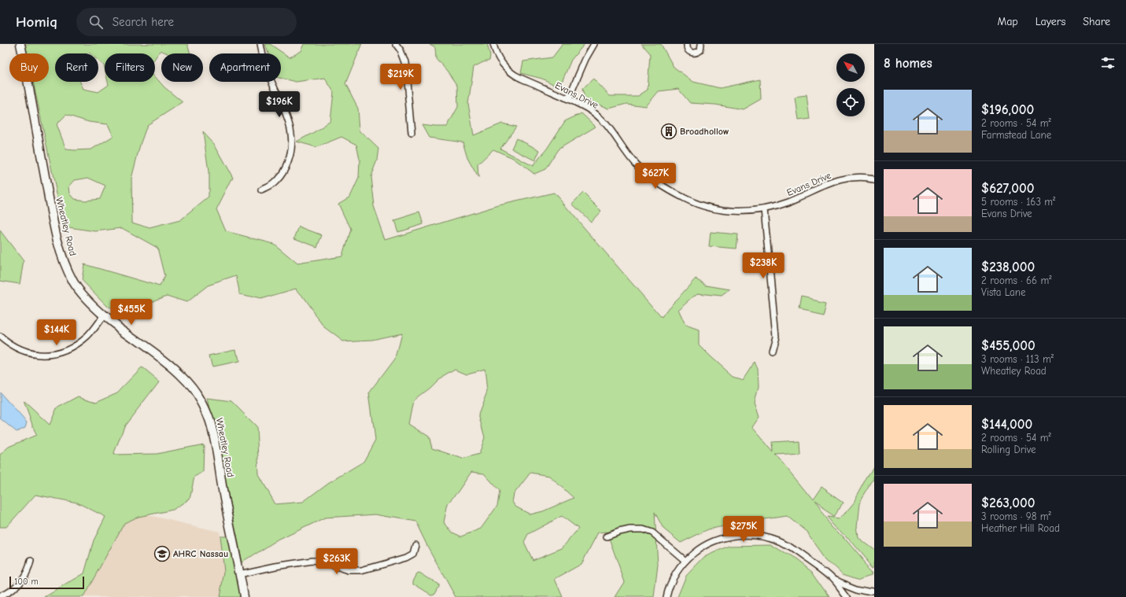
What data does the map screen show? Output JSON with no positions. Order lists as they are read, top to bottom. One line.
{"streets":{"main road":["Wheatley Road"],"street":["Evans Drive"]},"places":{"building":["Broadhollow"],"school or university":["AHRC Nassau"]},"scale_bar":"100 m","north":"top left","page":{"header":"Homiq","search":"Search here","nav":["Map","Layers","Share"],"heading":"8 homes","chip":["Buy","Rent","Filters","New","Apartment"],"price":["$219K","$196K","$627K","$238K","$455K","$144K","$275K","$263K"],"list":[{"name":"$196,000","note":"2 rooms · 54 m² · Farmstead Lane"},{"name":"$627,000","note":"5 rooms · 163 m² · Evans Drive"},{"name":"$238,000","note":"2 rooms · 66 m² · Vista Lane"},{"name":"$455,000","note":"3 rooms · 113 m² · Wheatley Road"},{"name":"$144,000","note":"2 rooms · 54 m² · Rolling Drive"},{"name":"$263,000","note":"3 rooms · 98 m² · Heather Hill Road"}],"scale":"100 m"}}
